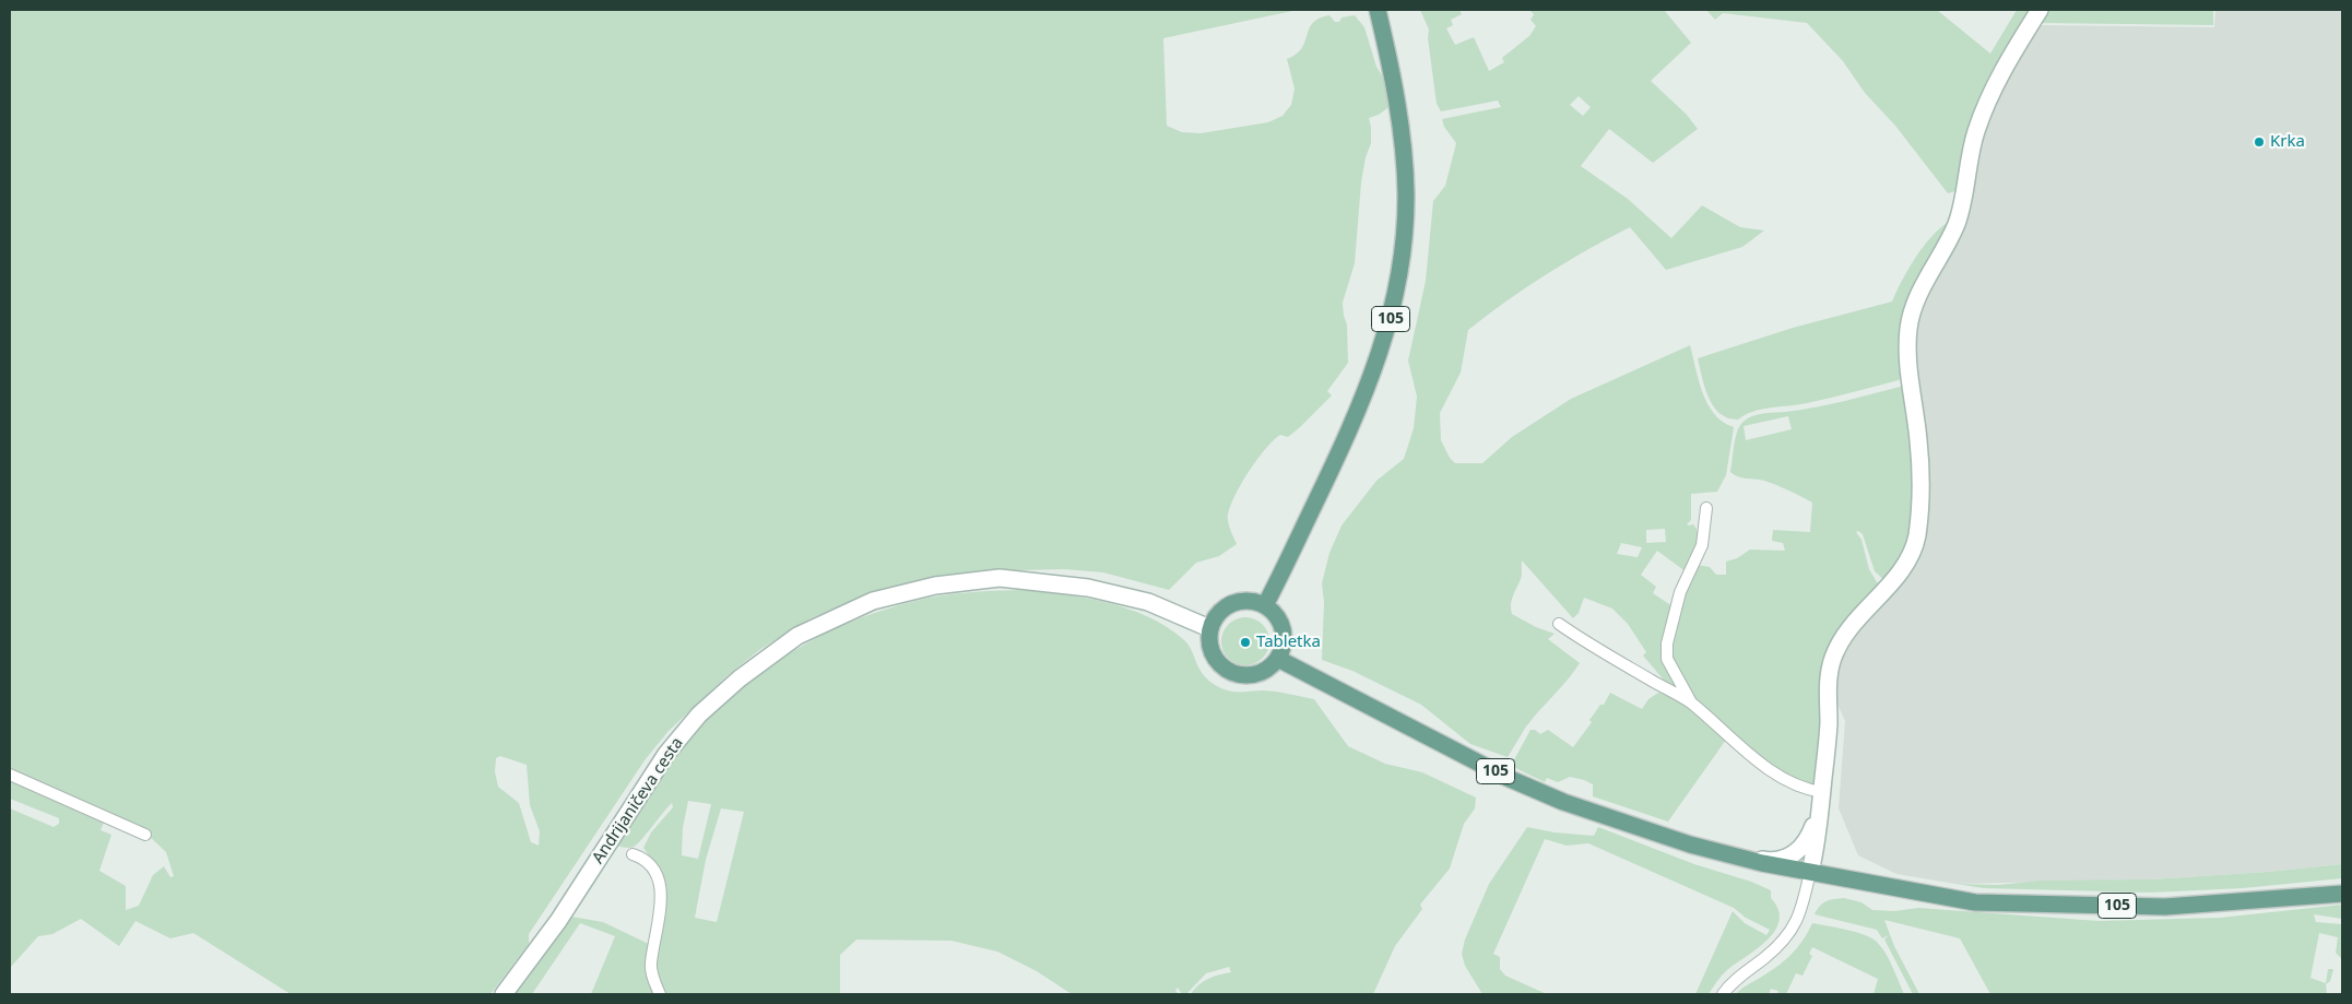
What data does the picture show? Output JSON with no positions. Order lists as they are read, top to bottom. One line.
{"streets":{"main road":["105"],"street":["Andrijaničeva cesta"]},"crossings":[["105","Andrijaničeva cesta"]],"places":["Krka","Tabletka"]}
